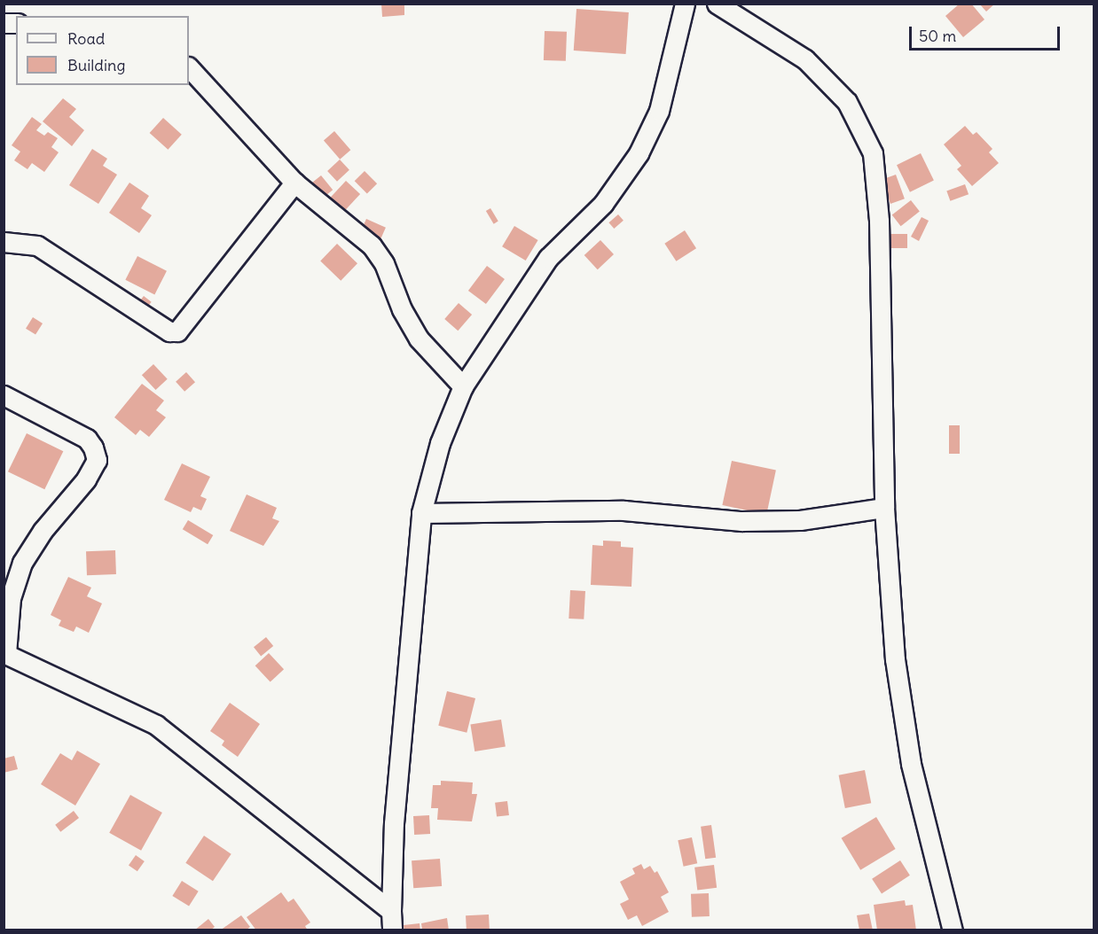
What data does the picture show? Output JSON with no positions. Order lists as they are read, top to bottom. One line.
{"legend":["Road","Building"],"scale_bar":"50 m"}
